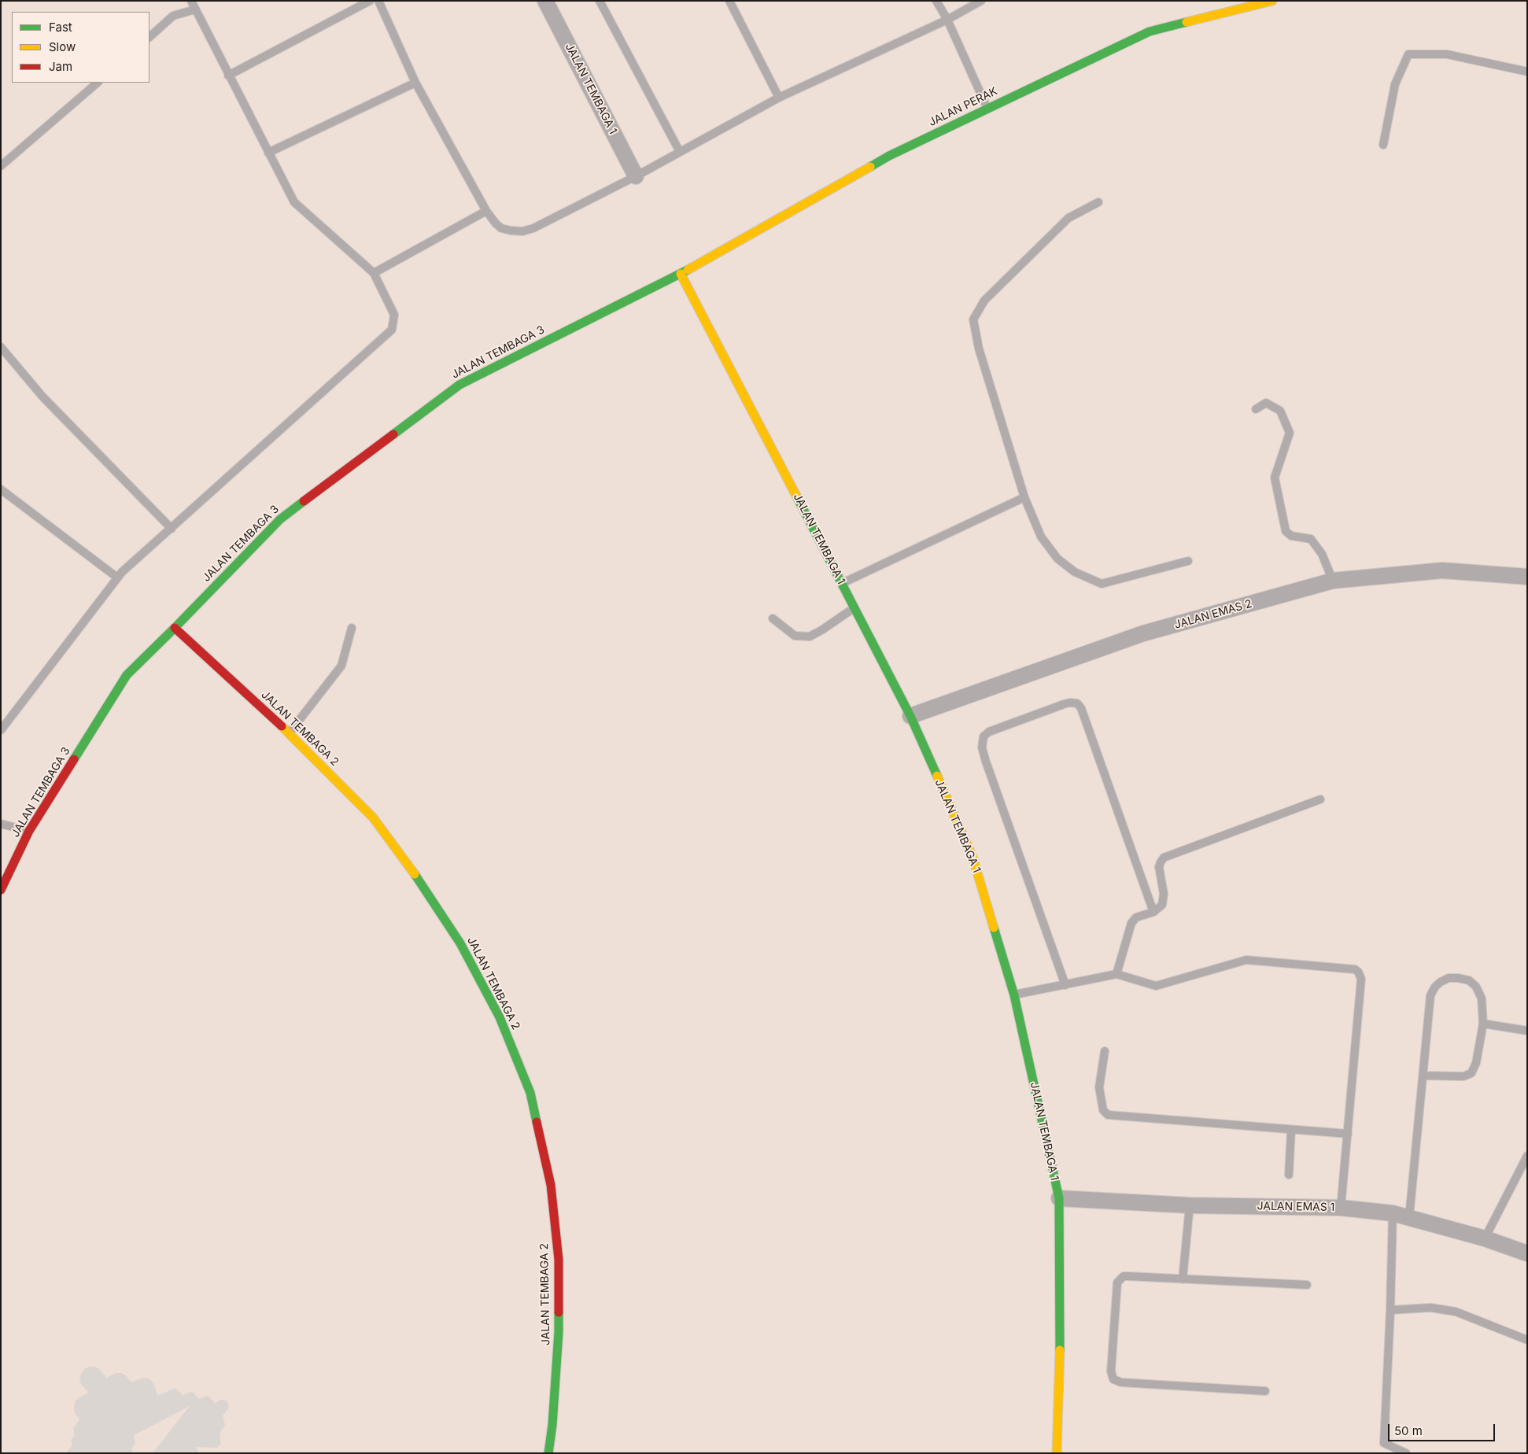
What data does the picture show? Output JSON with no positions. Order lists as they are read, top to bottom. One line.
{"streets":{"street":["JALAN TEMBAGA 1","JALAN PERAK","JALAN TEMBAGA 3","JALAN EMAS 2","JALAN TEMBAGA 2","JALAN EMAS 1"]},"crossings":[["JALAN TEMBAGA 1","JALAN PERAK"],["JALAN TEMBAGA 1","JALAN TEMBAGA 3"],["JALAN TEMBAGA 1","JALAN EMAS 2"],["JALAN TEMBAGA 1","JALAN EMAS 1"],["JALAN PERAK","JALAN TEMBAGA 3"],["JALAN TEMBAGA 3","JALAN TEMBAGA 2"]],"legend":["Fast","Slow","Jam"],"scale_bar":"50 m"}
